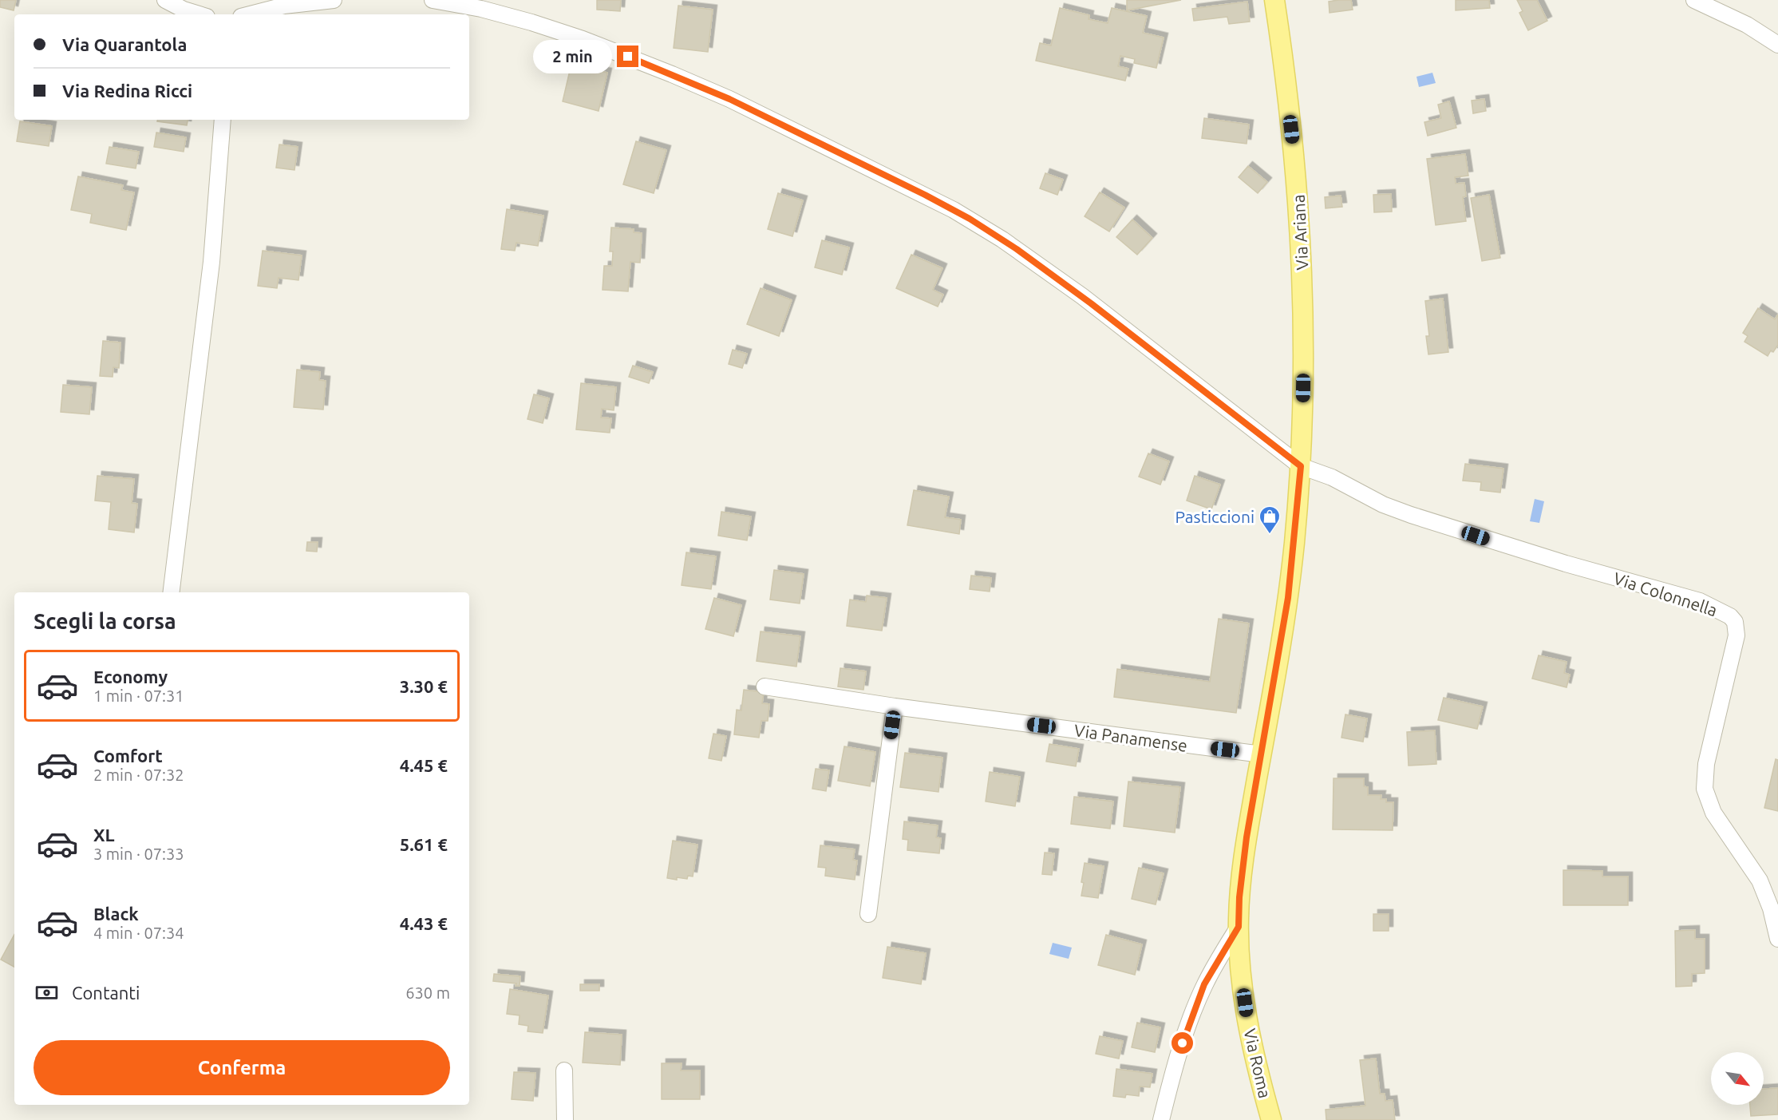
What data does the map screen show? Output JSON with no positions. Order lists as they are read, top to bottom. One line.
{"streets":{"main road":["Via Ariana","Via Roma"],"street":["Via Colonnella","Via Panamense"]},"crossings":[["Via Ariana","Via Colonnella"],["Via Ariana","Via Roma"],["Via Colonnella","Via Roma"],["Via Panamense","Via Roma"]],"places":{"shop":["Pasticcioni"]},"north":"bottom right","page":{"banner":["Via Quarantola","Via Redina Ricci"],"bubble":"2 min","heading":"Scegli la corsa","list":[{"name":"Economy","note":"1 min · 07:31","value":"3.30 €"},{"name":"Comfort","note":"2 min · 07:32","value":"4.45 €"},{"name":"XL","note":"3 min · 07:33","value":"5.61 €"},{"name":"Black","note":"4 min · 07:34","value":"4.43 €"}],"pay":["Contanti","630 m"],"buttons":"Conferma"}}
